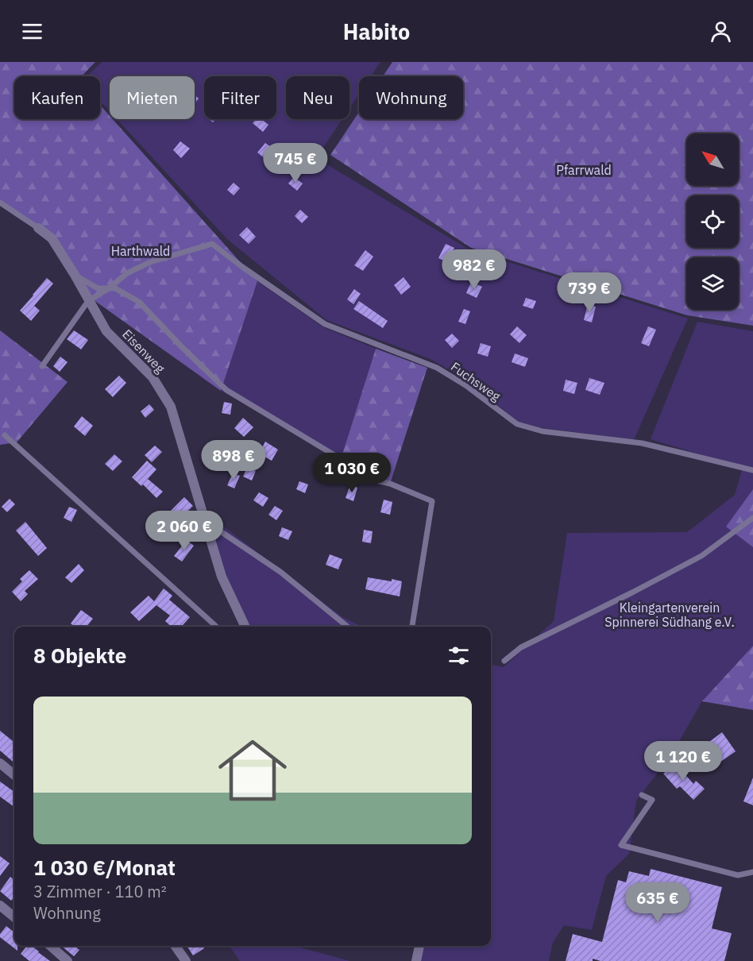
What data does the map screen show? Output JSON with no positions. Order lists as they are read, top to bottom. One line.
{"streets":{"street":["Eisenweg"],"lane":["Fuchsweg"]},"parks":["Pfarrwald","Harthwald","Kleingartenverein Spinnerei Südhang e.V."],"north":"top left","page":{"header":"Habito","chip":["Kaufen","Mieten","Filter","Neu","Wohnung"],"price":["745 €","982 €","739 €","898 €","1 030 €","2 060 €","1 120 €","635 €"],"heading":"8 Objekte","list":[{"name":"1 030 €/Monat","note":"3 Zimmer · 110 m² · Wohnung"}]}}
